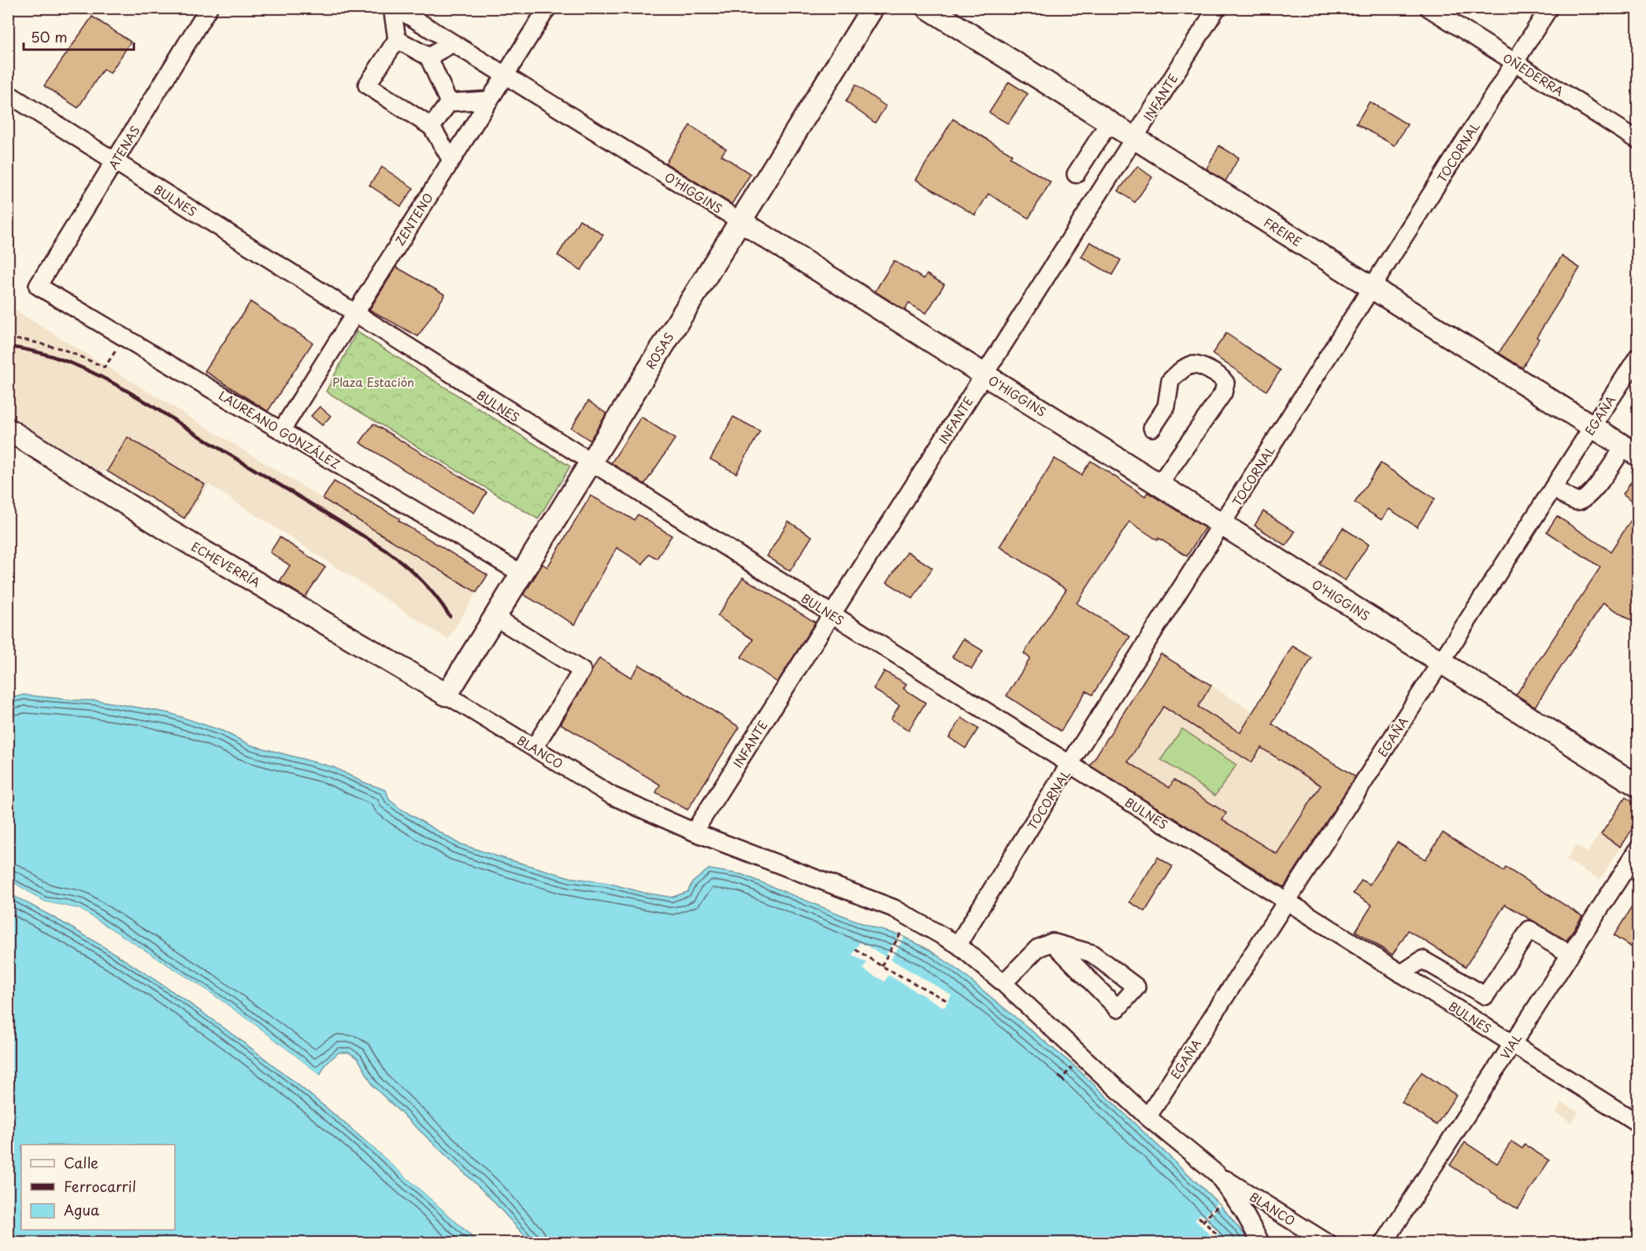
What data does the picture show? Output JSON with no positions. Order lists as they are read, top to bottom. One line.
{"streets":{"main road":["O'HIGGINS","FREIRE","ROSAS","ECHEVERRÍA"],"street":["OÑEDERRA","INFANTE","ATENAS","TOCORNAL","BULNES","ZENTENO","EGAÑA","LAUREANO GONZÁLEZ","BLANCO","VIAL"]},"crossings":[["OÑEDERRA","TOCORNAL"],["INFANTE","O'HIGGINS"],["INFANTE","BULNES"],["INFANTE","FREIRE"],["INFANTE","BLANCO"],["ATENAS","BULNES"],["ATENAS","LAUREANO GONZÁLEZ"],["TOCORNAL","O'HIGGINS"],["TOCORNAL","BULNES"],["TOCORNAL","FREIRE"],["TOCORNAL","BLANCO"],["O'HIGGINS","ZENTENO"],["O'HIGGINS","ROSAS"],["O'HIGGINS","EGAÑA"],["BULNES","ZENTENO"],["BULNES","ROSAS"],["BULNES","EGAÑA"],["BULNES","VIAL"],["ZENTENO","LAUREANO GONZÁLEZ"],["FREIRE","EGAÑA"],["ROSAS","LAUREANO GONZÁLEZ"],["ROSAS","ECHEVERRÍA"],["ROSAS","BLANCO"],["EGAÑA","BLANCO"],["ECHEVERRÍA","BLANCO"]],"parks":["Plaza Estación"],"legend":["Calle","Ferrocarril","Agua"],"scale_bar":"50 m"}
